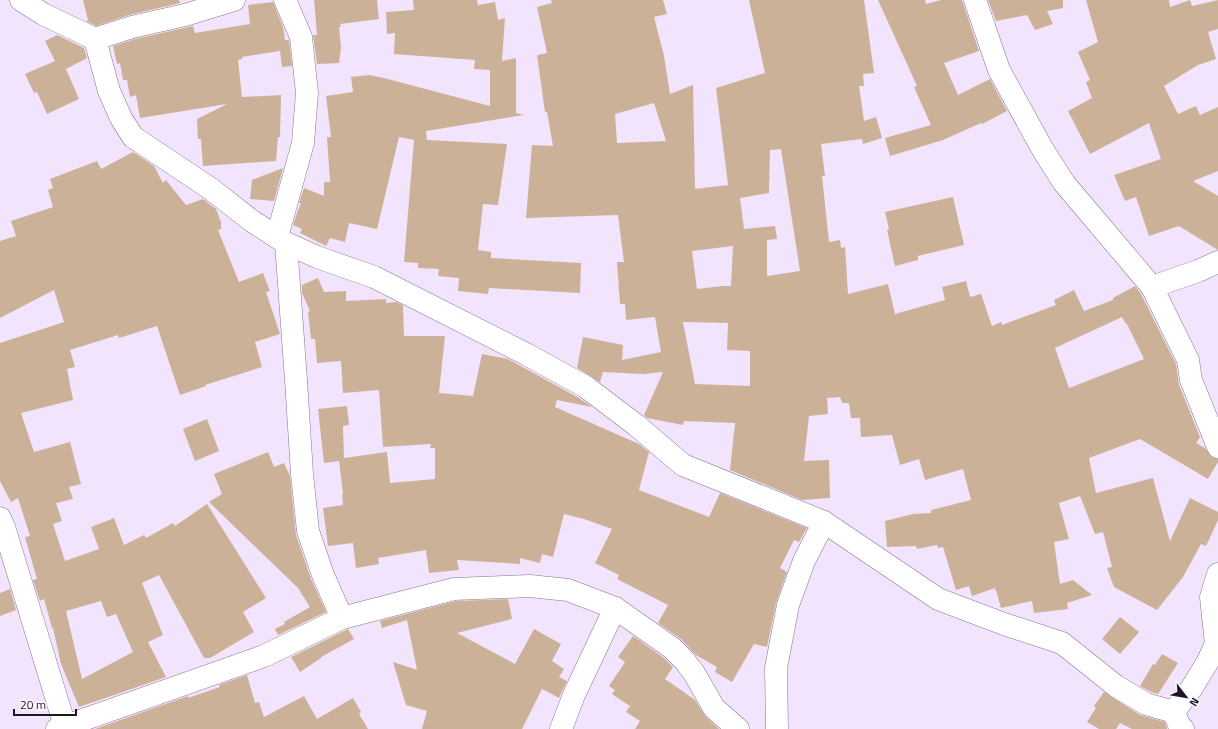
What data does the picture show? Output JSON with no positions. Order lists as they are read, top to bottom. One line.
{"scale_bar":"20 m","north":"bottom right"}
